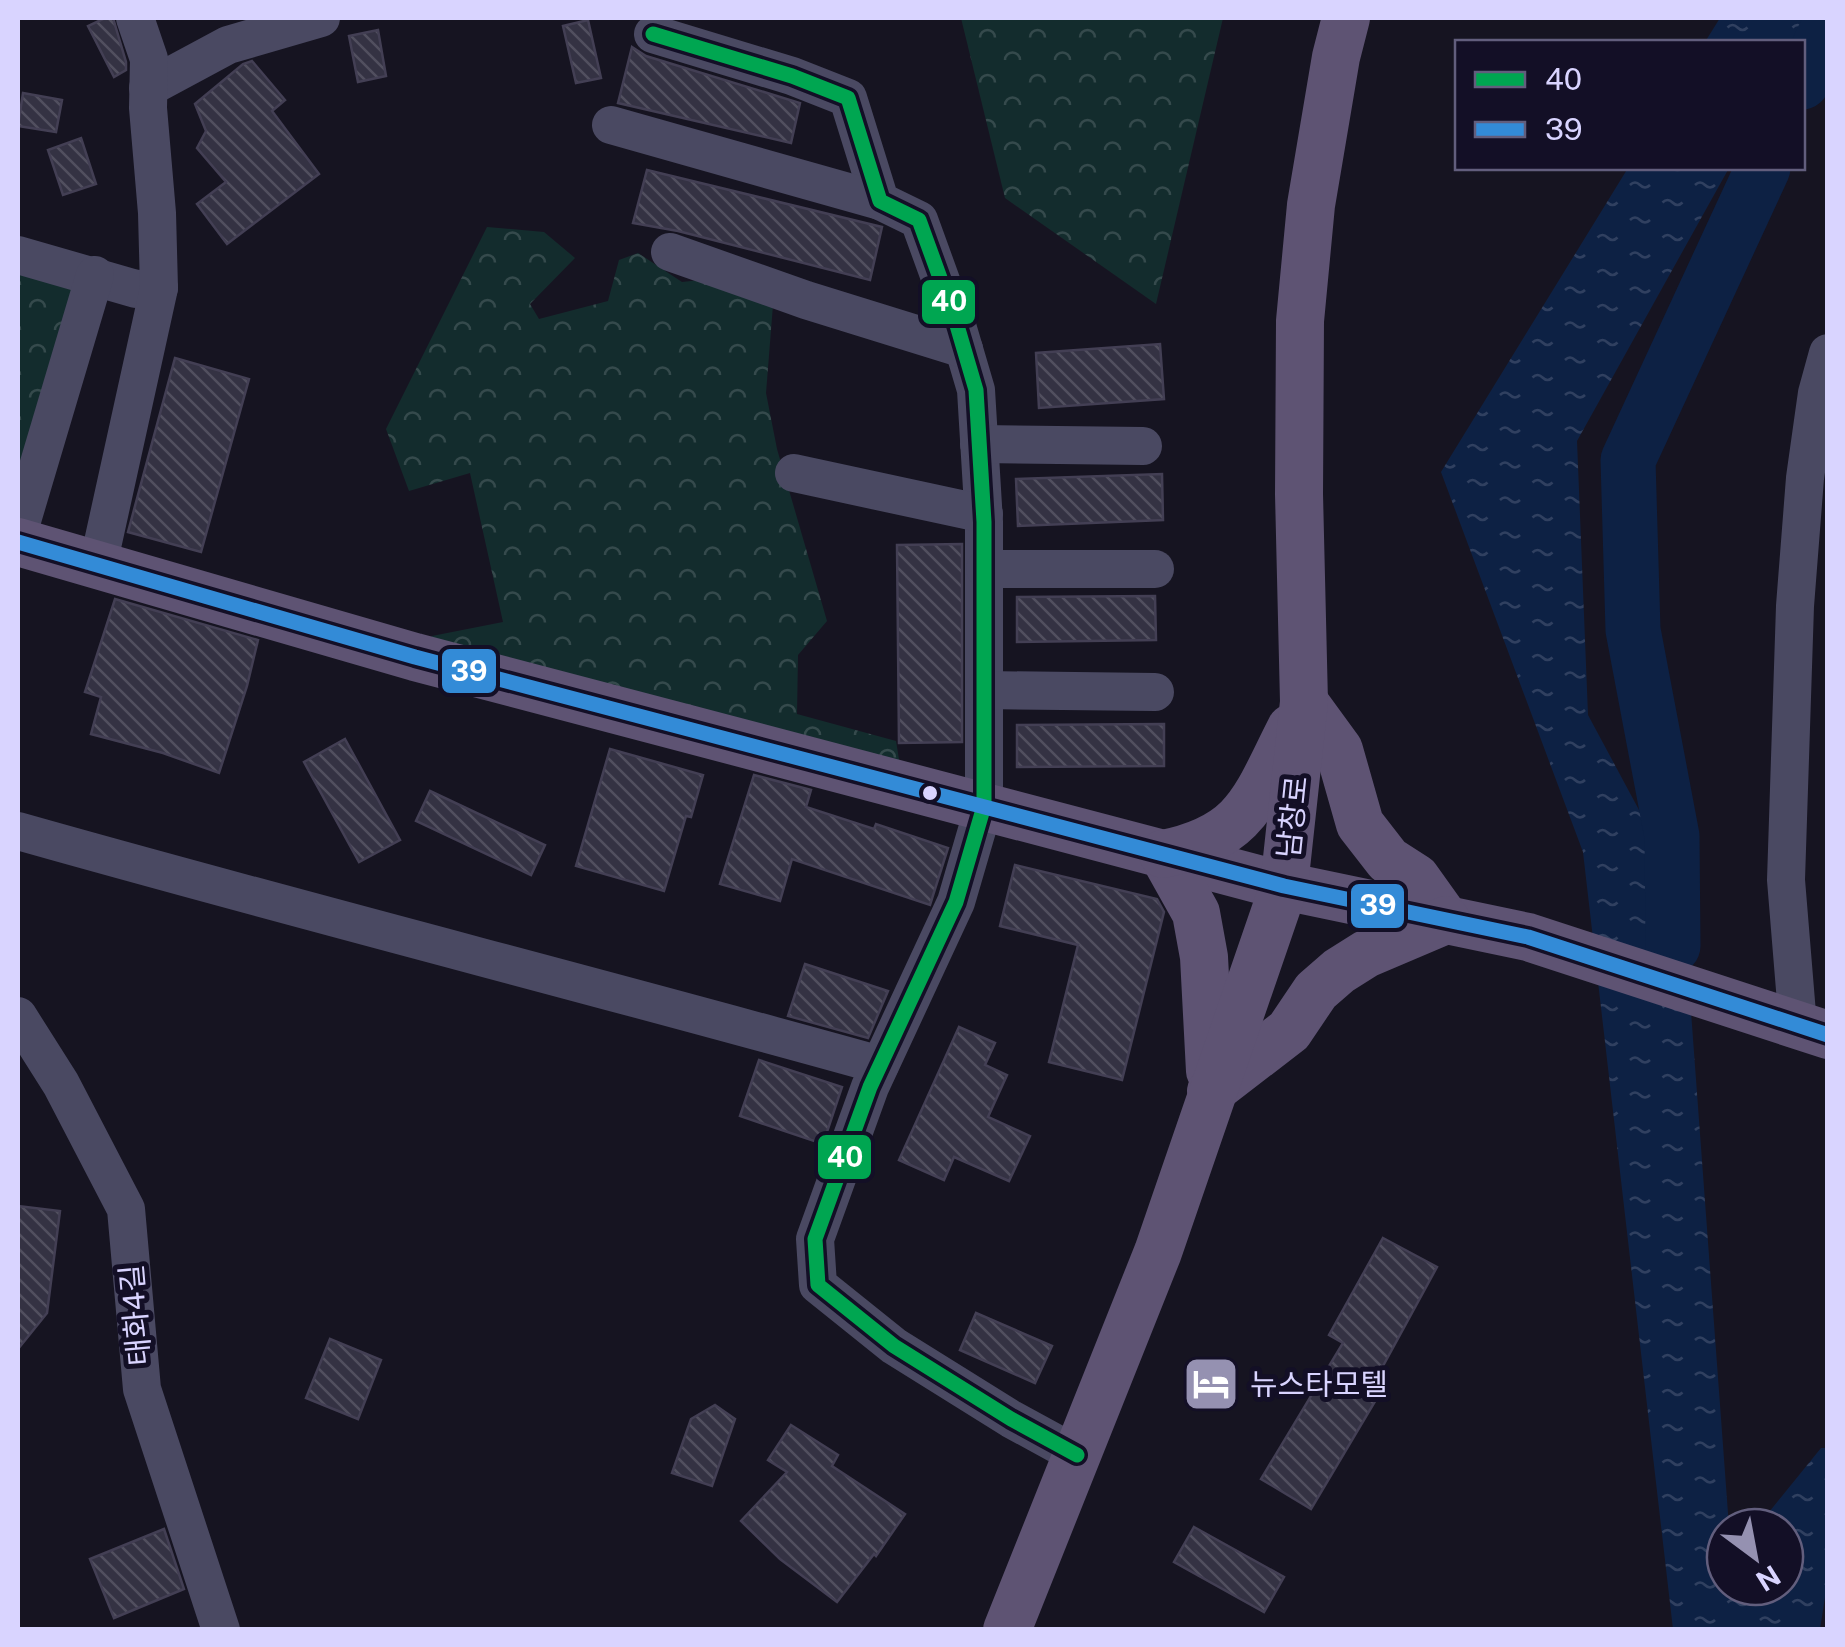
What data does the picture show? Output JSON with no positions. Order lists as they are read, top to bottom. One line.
{"streets":{"main road":["남창로"],"street":["태화4길"]},"places":{"hotel":["뉴스타모텔"]},"lines":["transit line 40","transit line 39"],"legend":["40","39"],"north":"bottom right"}
